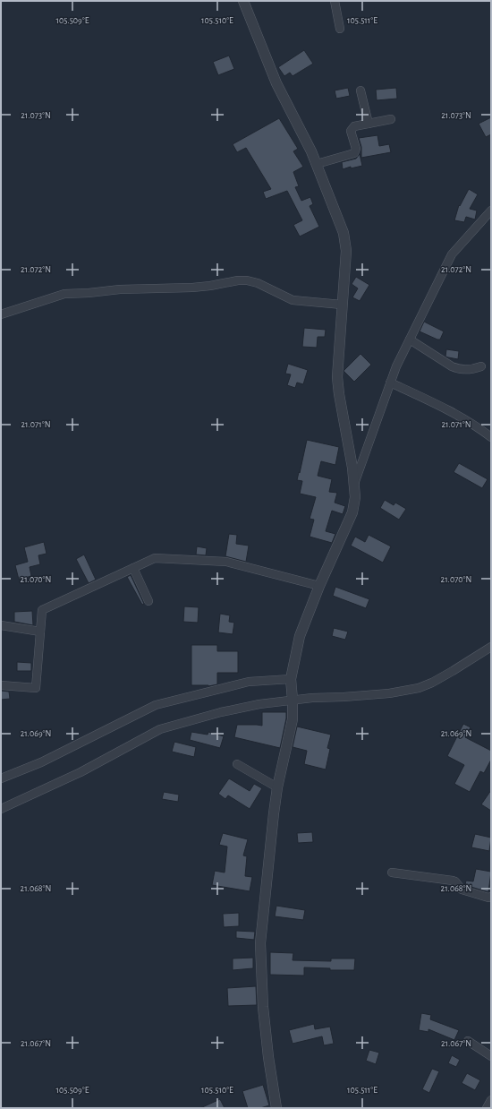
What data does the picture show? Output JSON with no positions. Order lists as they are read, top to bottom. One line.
{"coordinates":["105.509°E","105.510°E","105.511°E","21.073°N","21.072°N","21.071°N","21.070°N","21.069°N","21.068°N","21.067°N"]}
